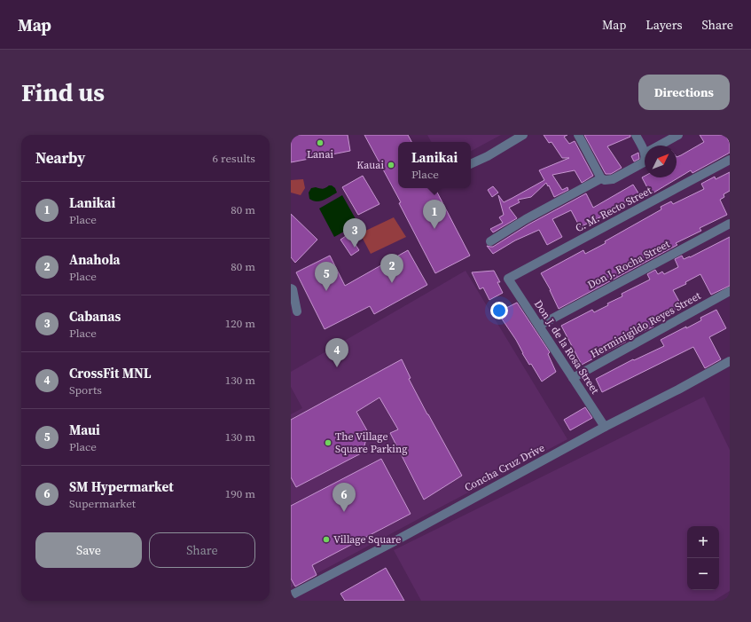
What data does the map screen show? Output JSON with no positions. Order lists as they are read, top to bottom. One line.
{"streets":{"street":["C. M. Recto Street","Don J. Rocha Street","Herminigildo Reyes Street","Don J. de la Rosa Street","Concha Cruz Drive"]},"crossings":[["C. M. Recto Street","Don J. de la Rosa Street"],["Don J. Rocha Street","Don J. de la Rosa Street"],["Herminigildo Reyes Street","Don J. de la Rosa Street"],["Don J. de la Rosa Street","Concha Cruz Drive"]],"places":["Lanai","Kauai","The Village Square Parking","Village Square"],"north":"top right","page":{"header":"Map","nav":["Map","Layers","Share"],"buttons":["Directions",["Save","Share"]],"title":"Find us","heading":["Nearby","6 results"],"popup":["Lanikai","Place"],"list":[{"mark":"1","name":"Lanikai","note":"Place","value":"80 m"},{"mark":"2","name":"Anahola","note":"Place","value":"80 m"},{"mark":"3","name":"Cabanas","note":"Place","value":"120 m"},{"mark":"4","name":"CrossFit MNL","note":"Sports","value":"130 m"},{"mark":"5","name":"Maui","note":"Place","value":"130 m"},{"mark":"6","name":"SM Hypermarket","note":"Supermarket","value":"190 m"}],"pins":["1","3","2","5","4","6"],"map_buttons":["+","−"]}}
